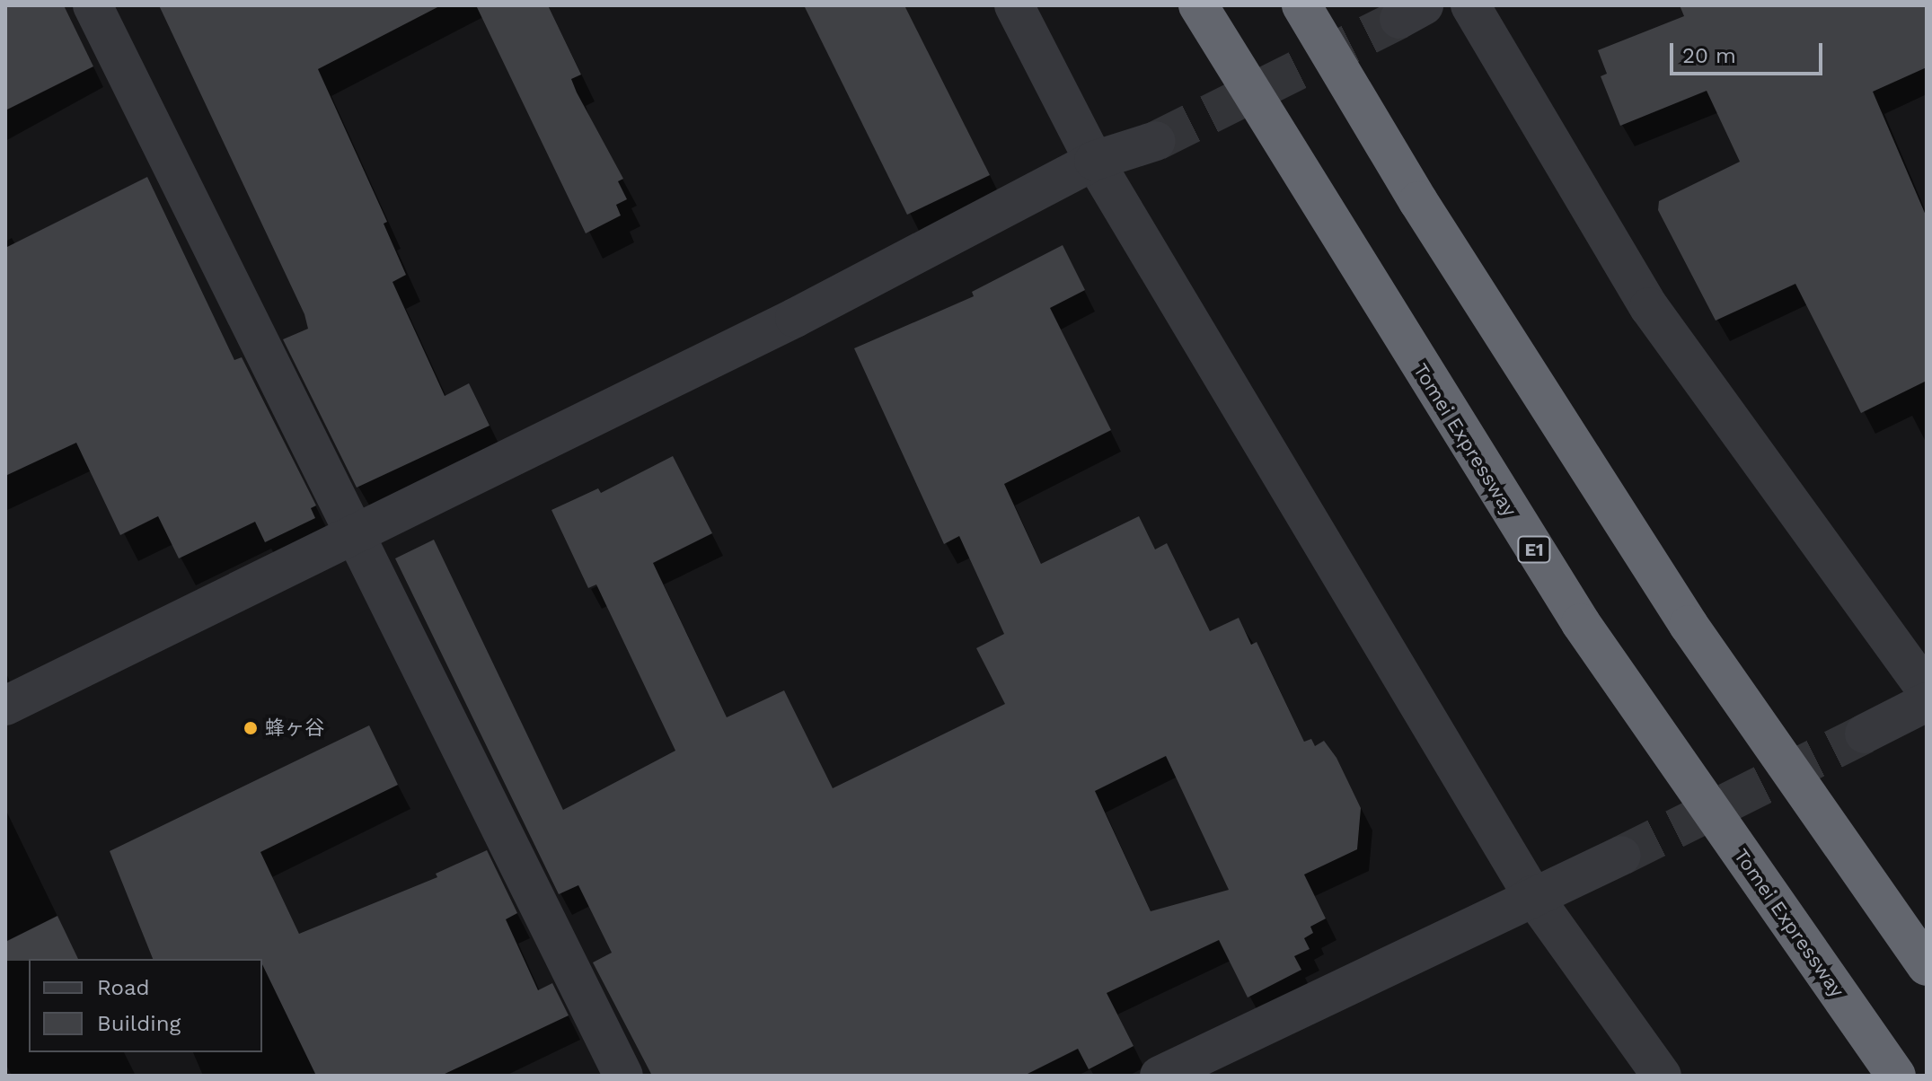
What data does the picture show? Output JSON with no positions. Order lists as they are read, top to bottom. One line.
{"streets":{"highway":["Tomei Expressway","E1"]},"places":["蜂ヶ谷"],"legend":["Road","Building"],"scale_bar":"20 m"}
